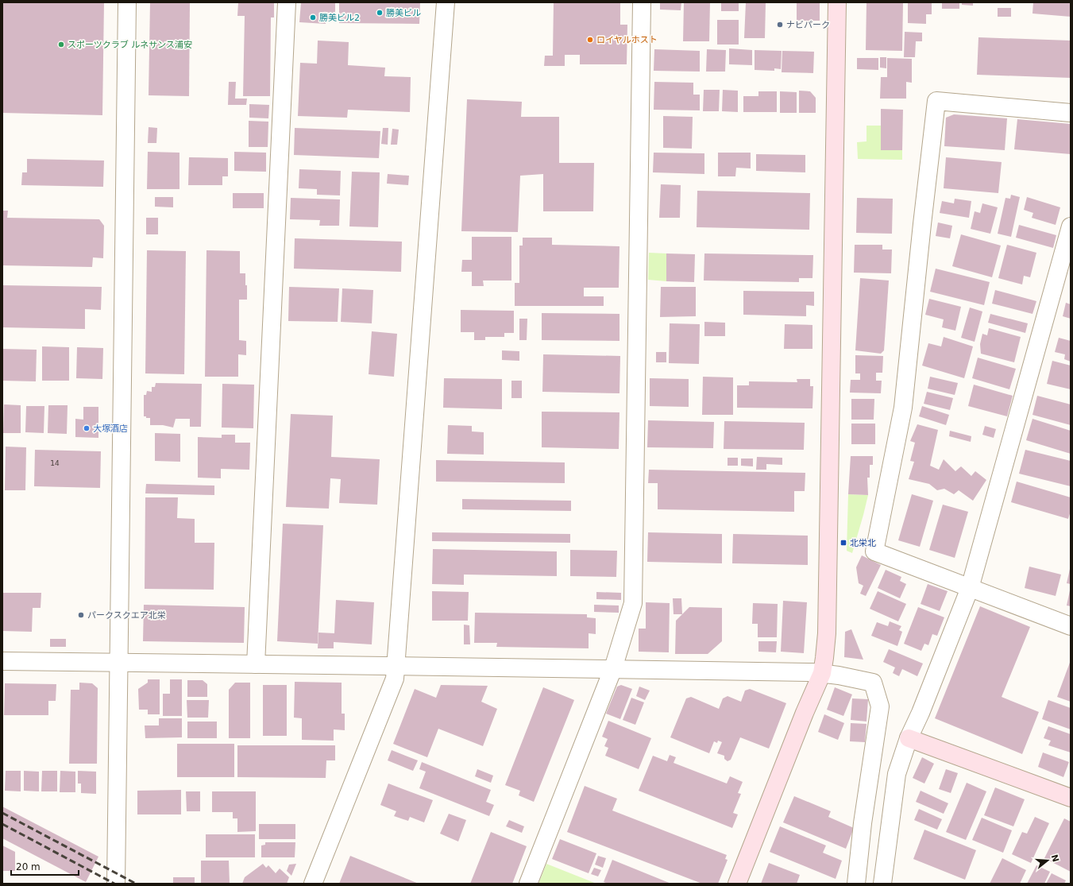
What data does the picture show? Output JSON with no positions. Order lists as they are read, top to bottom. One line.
{"places":{"other":["勝美ビル","勝美ビル2","ナビパーク","ロイヤルホスト","スポーツクラブ ルネサンス浦安","大塚酒店","パークスクエア北栄"],"transit":["北栄北"]},"house_numbers":["14"],"scale_bar":"20 m","north":"right"}
